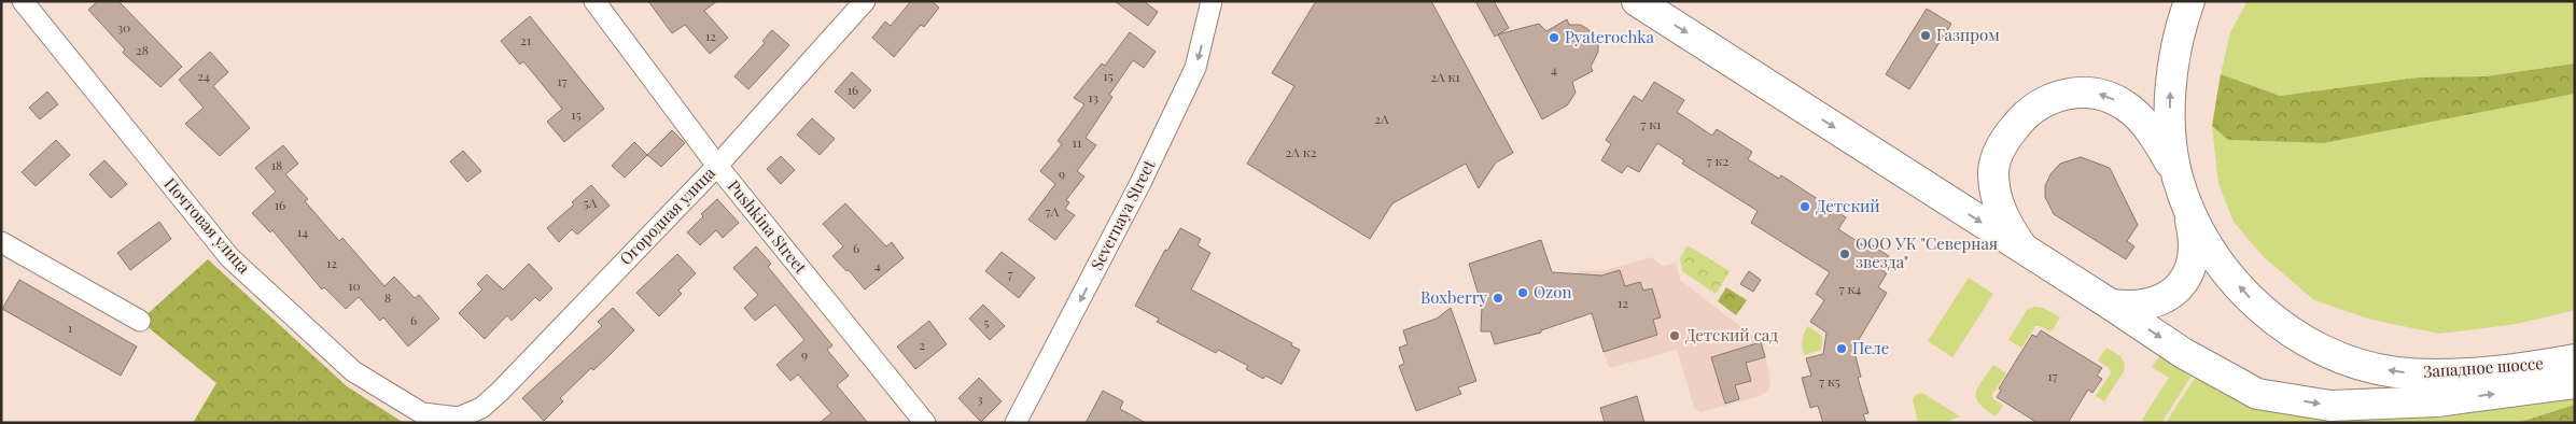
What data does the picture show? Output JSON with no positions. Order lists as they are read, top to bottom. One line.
{"streets":{"highway":["Западное шоссе"],"street":["Severnaya Street","Огородная улица","Почтовая улица","Pushkina Street"]},"crossings":[["Огородная улица","Почтовая улица"],["Огородная улица","Pushkina Street"]],"one_way":["Severnaya Street"],"places":["Газпром","Pyaterochka","Детский","ООО УК \"Северная звезда\"","Ozon","Boxberry","Детский сад","Пеле"],"house_numbers":["30","12","21","28","4","24","15","2А к1","17","16","13","15","2А","7 к1","11","2А к2","7 к2","18","9","5А","16","7А","14","6","12","4","7","10","7 к4","8","12","6","5","1","2","9","17","7 к5","3"]}
